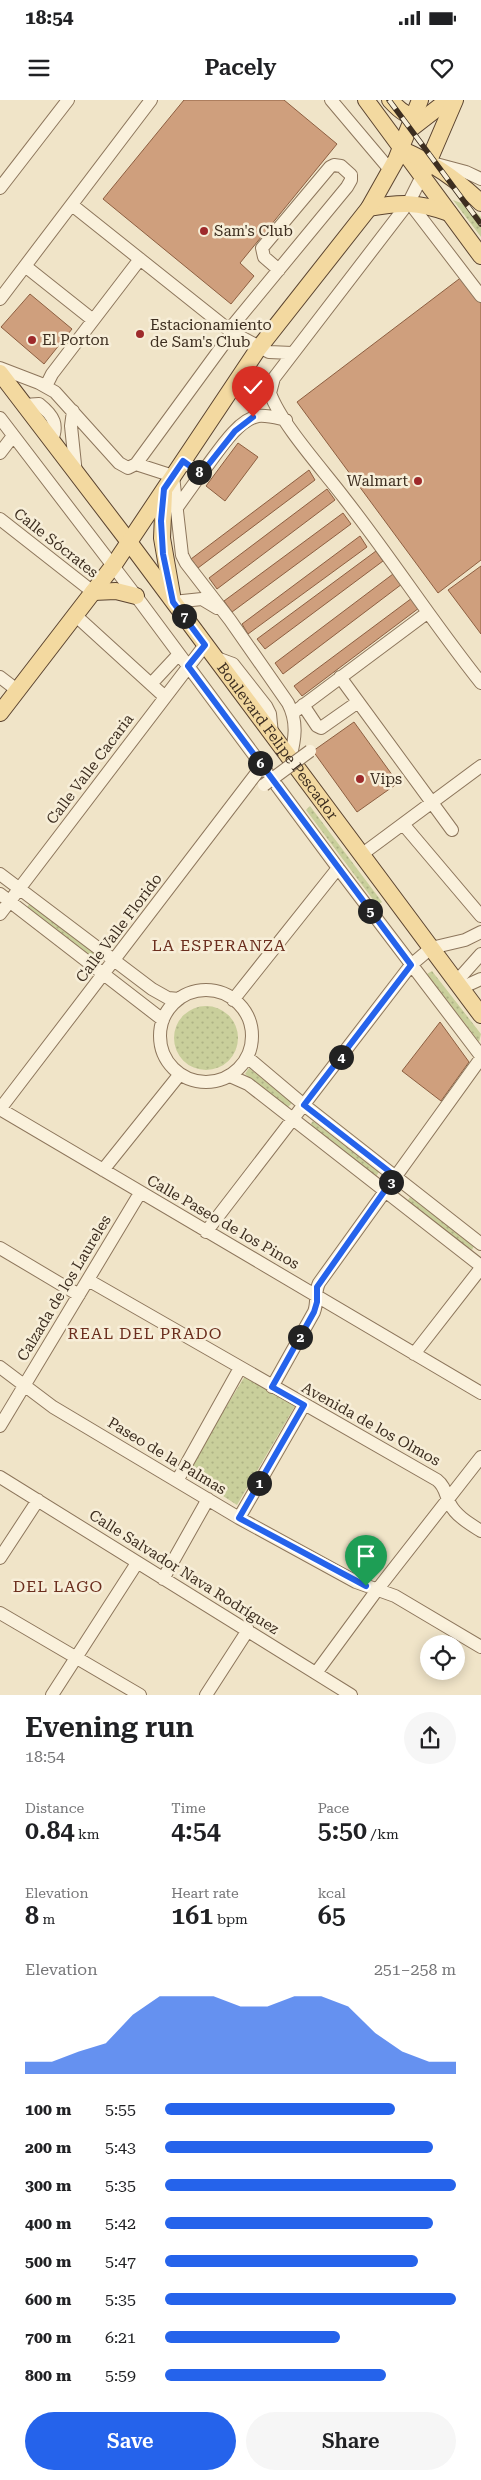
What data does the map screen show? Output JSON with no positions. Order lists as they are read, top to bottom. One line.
{"streets":{"main road":["Boulevard Felipe Pescador"],"street":["Calle Sócrates","Calle Valle Cacaria","Calle Valle Florido","Calle Paseo de los Pinos","Calzada de los Laureles","Avenida de los Olmos","Paseo de la Palmas","Calle Salvador Nava Rodríguez"]},"crossings":[["Boulevard Felipe Pescador","Calle Valle Cacaria"],["Boulevard Felipe Pescador","Calle Valle Florido"],["Calle Valle Florido","Calle Paseo de los Pinos"],["Calle Paseo de los Pinos","Calzada de los Laureles"],["Calzada de los Laureles","Avenida de los Olmos"],["Calzada de los Laureles","Paseo de la Palmas"]],"districts":["LA ESPERANZA","REAL DEL PRADO","DEL LAGO"],"places":["Sam's Club","Estacionamiento de Sam's Club","El Porton","Walmart","Vips"],"page":{"status":"18:54","header":"Pacely","pins":["8","7","6","5","4","3","2","1"],"heading":["Evening run","18:54"],"stats":[["Distance","0.84 km"],["Time","4:54"],["Pace","5:50 /km"],["Elevation","8 m"],["Heart rate","161 bpm"],["kcal","65"]],"chart":["Elevation","251–258 m"],"list":[{"name":"100 m","note":"5:55"},{"name":"200 m","note":"5:43"},{"name":"300 m","note":"5:35"},{"name":"400 m","note":"5:42"},{"name":"500 m","note":"5:47"},{"name":"600 m","note":"5:35"},{"name":"700 m","note":"6:21"},{"name":"800 m","note":"5:59"}],"buttons":["Save","Share"]}}
